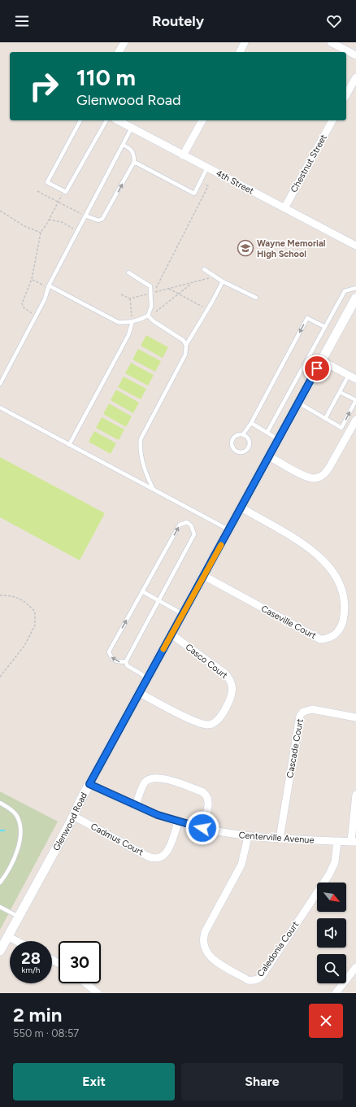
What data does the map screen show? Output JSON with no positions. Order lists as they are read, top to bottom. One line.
{"streets":{"street":["Chestnut Street","4th Street","Caseville Court","Casco Court","Cascade Court","Glenwood Road","Centerville Avenue","Cadmus Court","Caledonia Court"]},"crossings":[["Chestnut Street","4th Street"],["Caseville Court","Glenwood Road"],["Casco Court","Glenwood Road"],["Cascade Court","Centerville Avenue"],["Glenwood Road","Centerville Avenue"],["Glenwood Road","Cadmus Court"],["Centerville Avenue","Cadmus Court"],["Centerville Avenue","Caledonia Court"]],"places":{"school or university":["Wayne Memorial High School"]},"north":"bottom right","page":{"header":"Routely","turn":["110 m","Glenwood Road"],"speed":"28 km/h","limit":"30","heading":["2 min","550 m · 08:57"],"buttons":["Exit","Share"]}}
